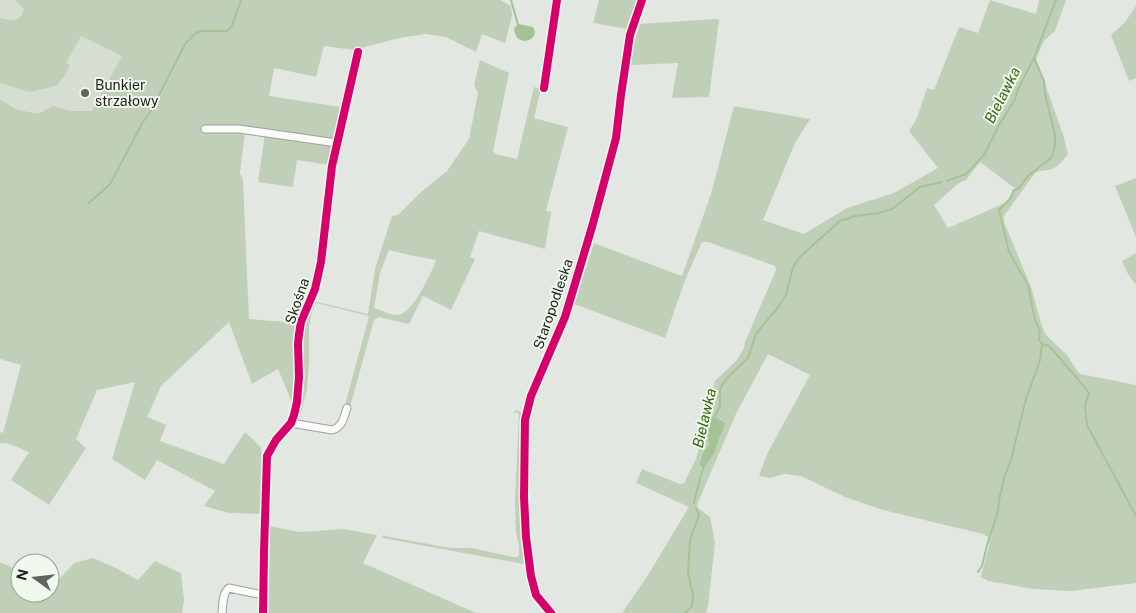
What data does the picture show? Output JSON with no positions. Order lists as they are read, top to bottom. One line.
{"streets":{"street":["Skośna","Staropodleska"]},"water":["Bielawka"],"places":["Bunkier strzałowy"],"north":"left"}
